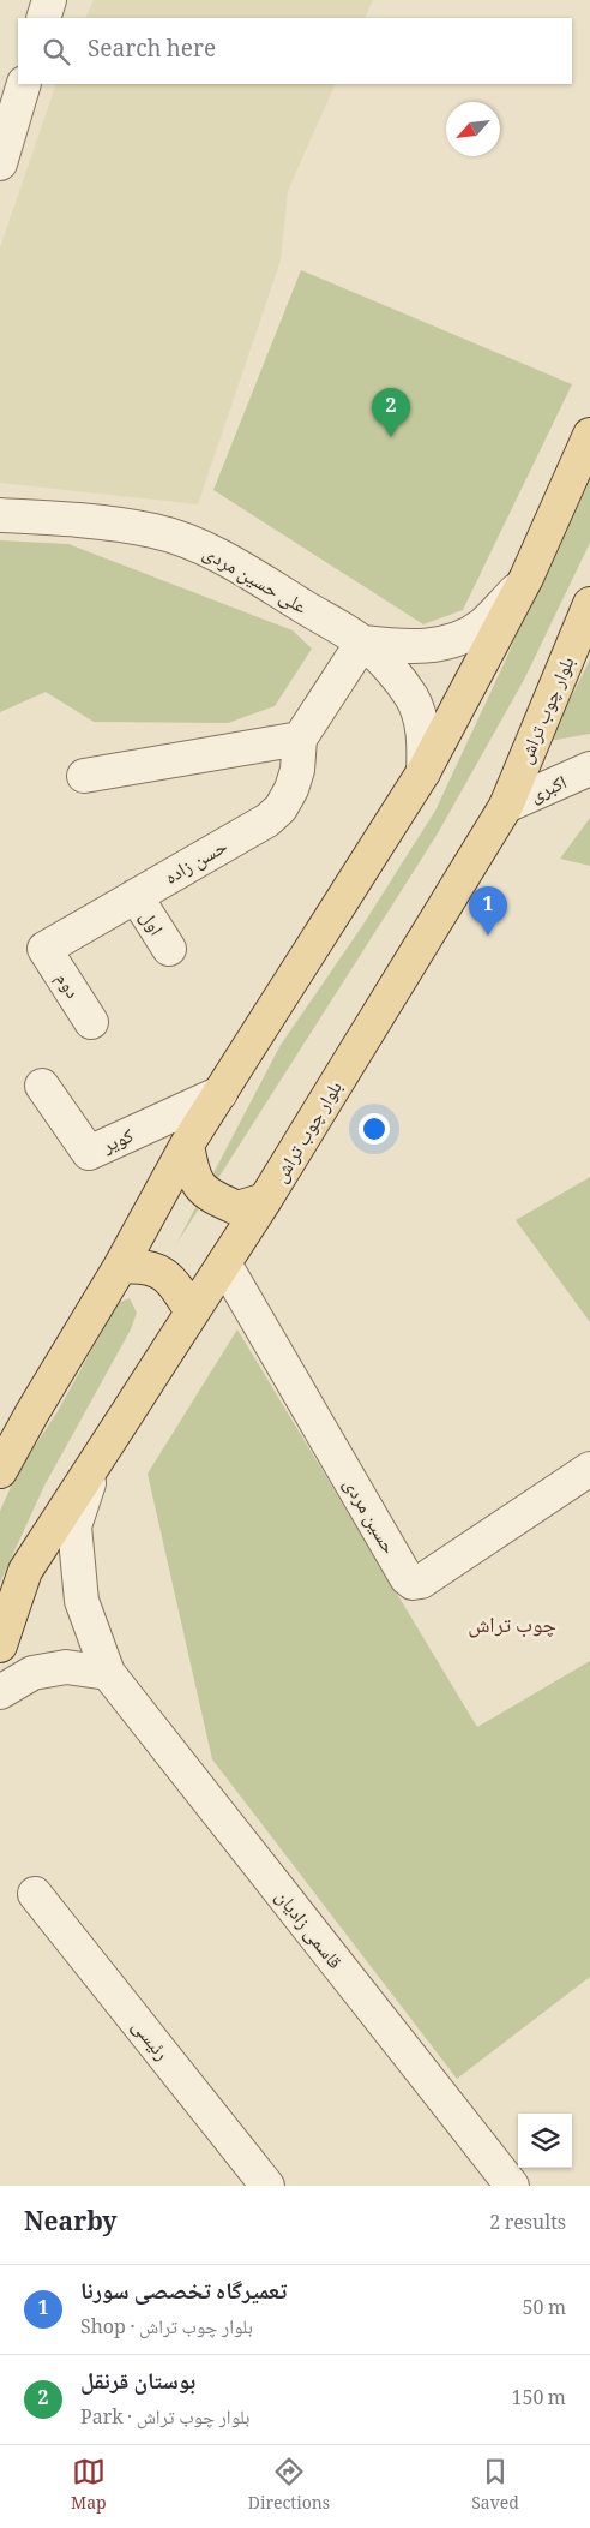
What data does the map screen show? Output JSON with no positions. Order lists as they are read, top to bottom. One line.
{"streets":{"main road":["بلوار چوب‌ تراش"],"street":["علی حسین مردی","اکبری","حسن زاده","اول","دوم","کویر","حسین مردی","قاسمی زادیان","رئیسی"]},"crossings":[["علی حسین مردی","حسن زاده"],["بلوار چوب‌ تراش","اکبری"],["بلوار چوب‌ تراش","حسین مردی"],["بلوار چوب‌ تراش","قاسمی زادیان"],["حسن زاده","اول"],["حسن زاده","دوم"]],"districts":["چوب تراش"],"north":"bottom left","page":{"search":"Search here","pins":["2","1"],"heading":["Nearby","2 results"],"list":[{"mark":"1","name":"تعمیرگاه تخصصی سورنا","note":"Shop · بلوار چوب‌ تراش","value":"50 m"},{"mark":"2","name":"بوستان قرنقل","note":"Park · بلوار چوب‌ تراش","value":"150 m"}],"nav":["Map","Directions","Saved"]}}
